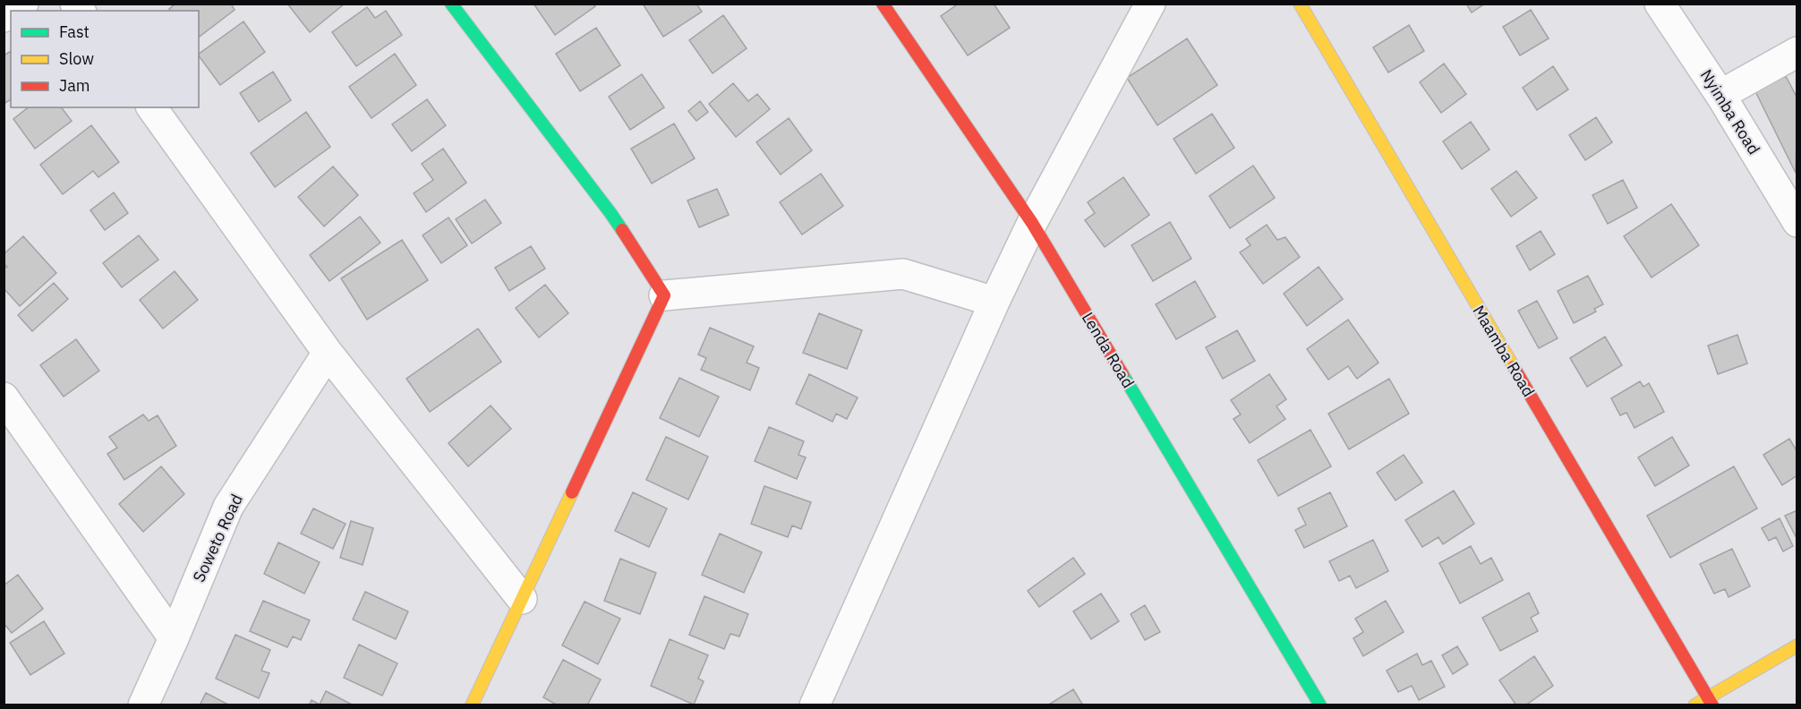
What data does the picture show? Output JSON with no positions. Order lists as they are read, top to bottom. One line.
{"streets":{"street":["Nyimba Road","Lenda Road","Maamba Road","Soweto Road"]},"legend":["Fast","Slow","Jam"]}
